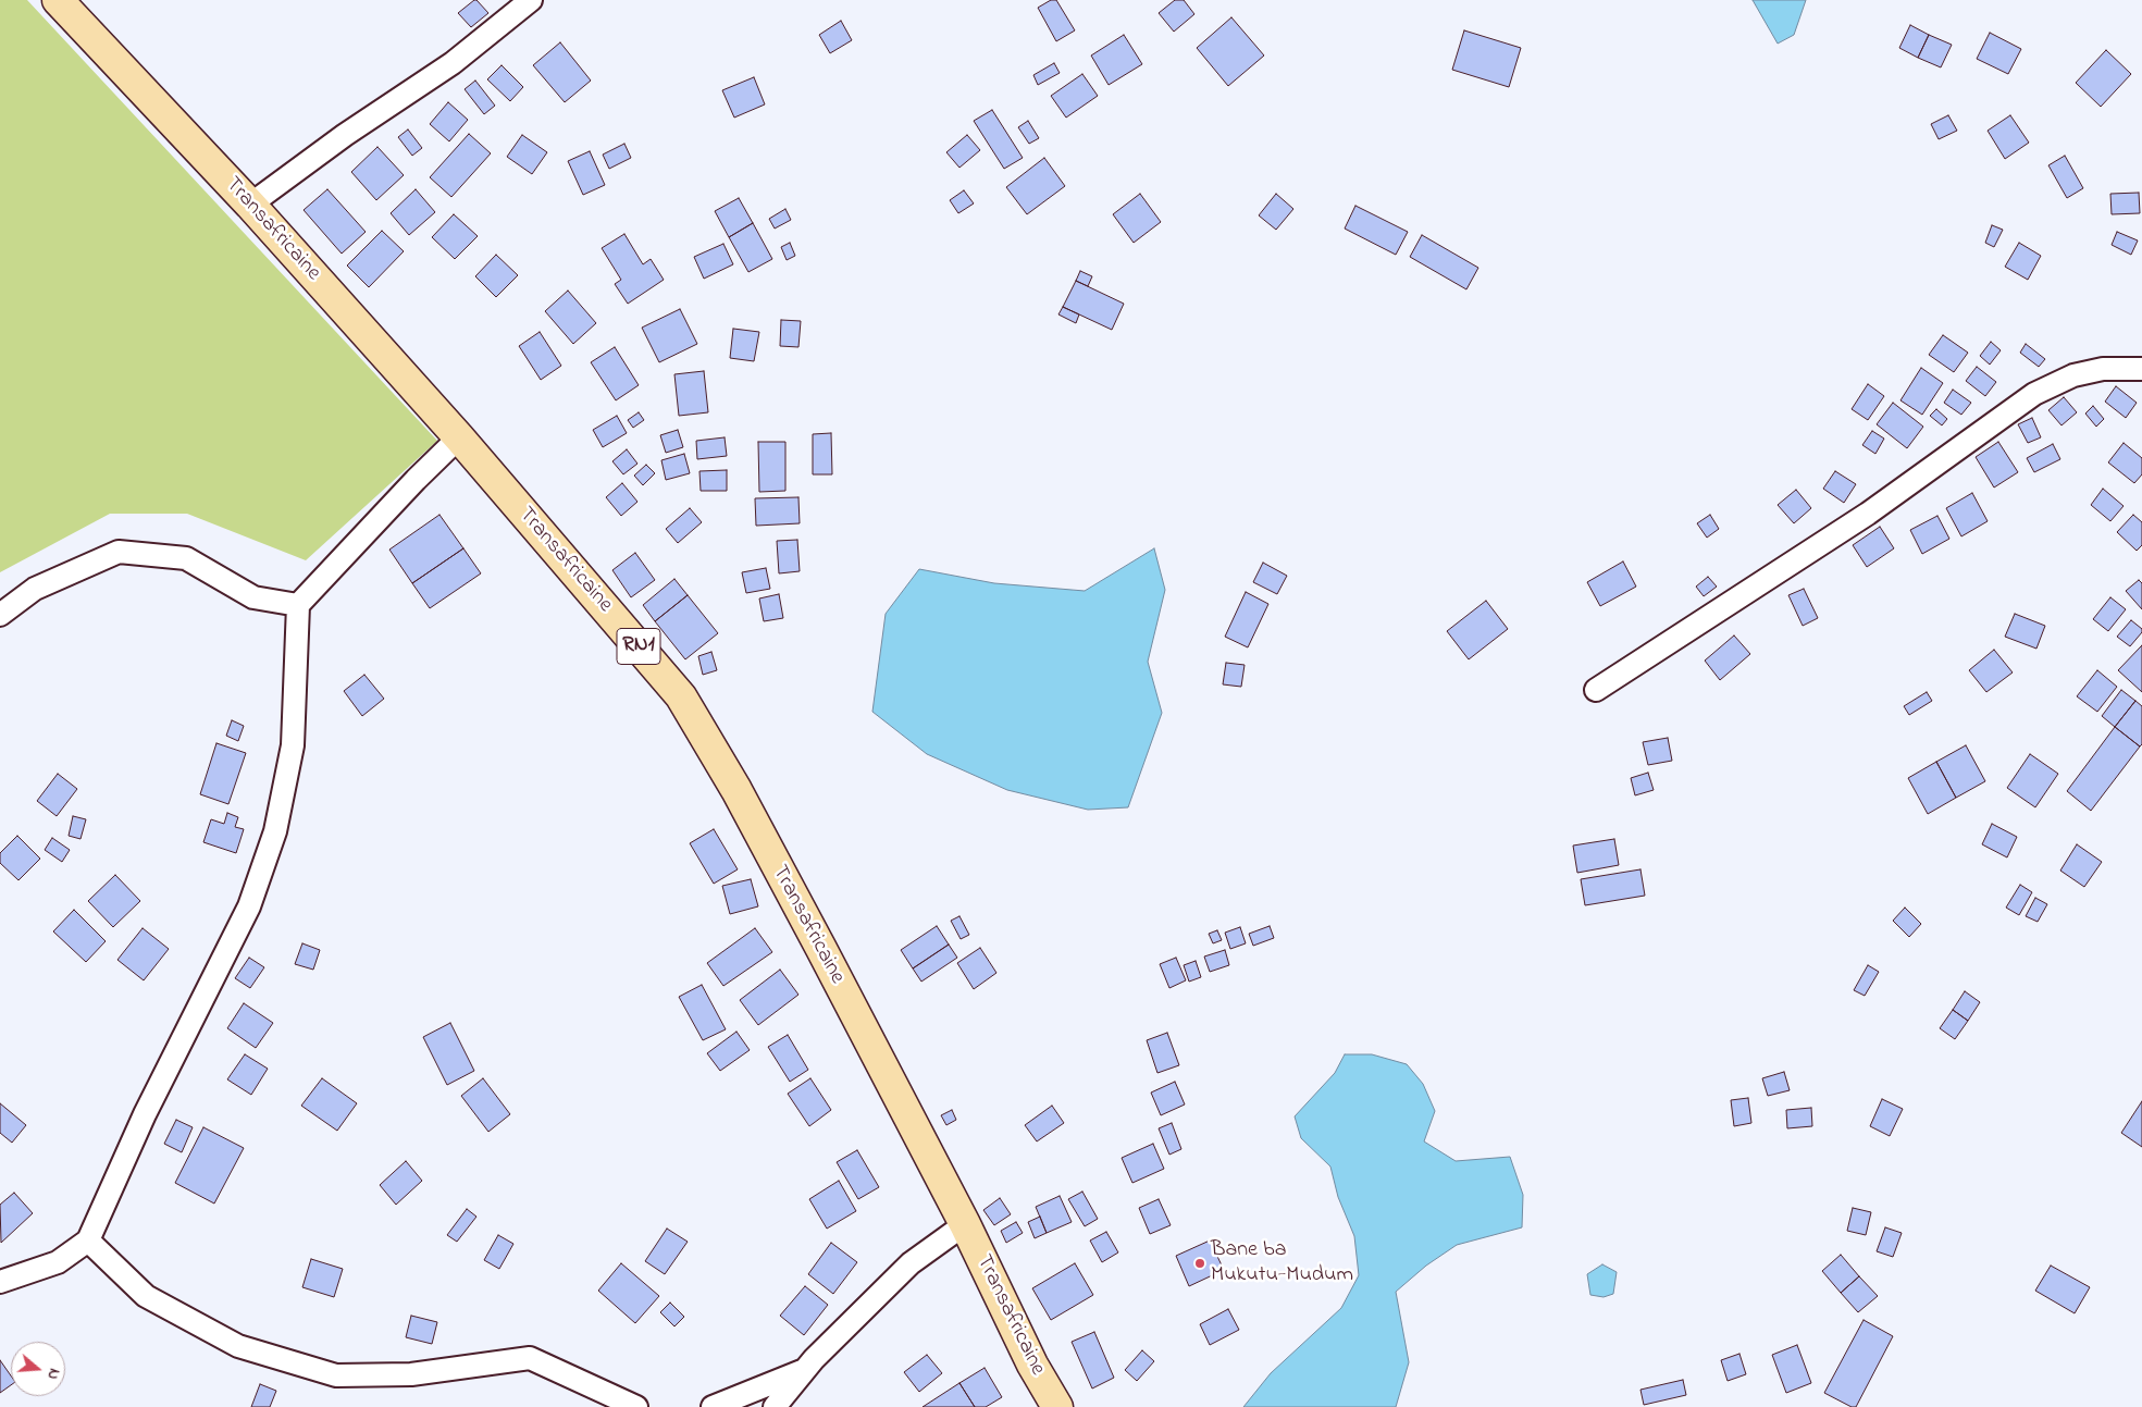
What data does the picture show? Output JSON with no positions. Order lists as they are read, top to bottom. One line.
{"streets":{"highway":["Transafricaine","RN1"]},"places":["Bane ba Mukutu-Mudum"],"north":"right"}
